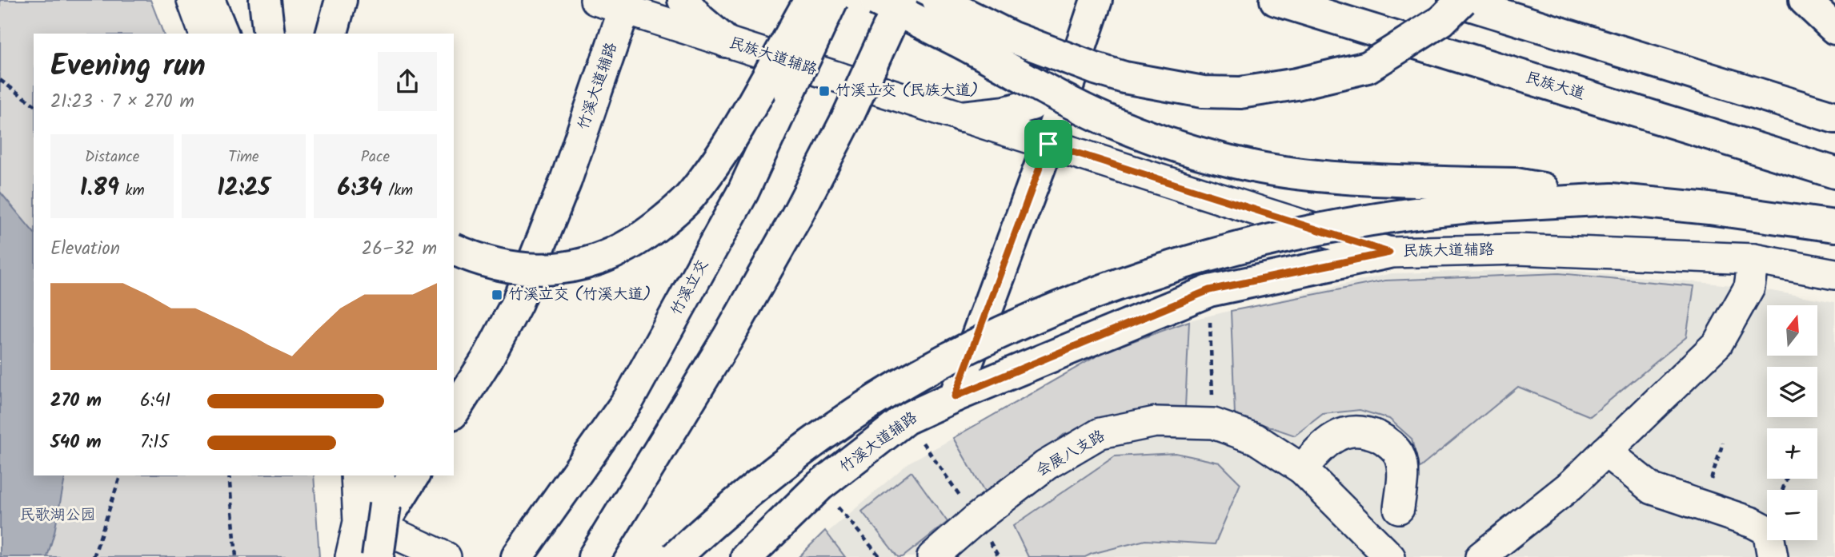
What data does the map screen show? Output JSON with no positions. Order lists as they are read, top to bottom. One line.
{"streets":{"main road":["竹溪大道辅路","民族大道","竹溪立交"],"street":["民族大道辅路","会展八支路"]},"crossings":[["民族大道辅路","竹溪大道辅路"]],"parks":["民歌湖公园"],"places":{"transit":["竹溪立交 (民族大道)","竹溪立交 (竹溪大道)"]},"north":"top","page":{"heading":["Evening run","21:23 · 7 × 270 m"],"stats":[["Distance","1.89 km"],["Time","12:25"],["Pace","6:34 /km"]],"chart":["Elevation","26–32 m"],"map_buttons":["+","−"],"list":[{"name":"270 m","note":"6:41"},{"name":"540 m","note":"7:15"}]}}
